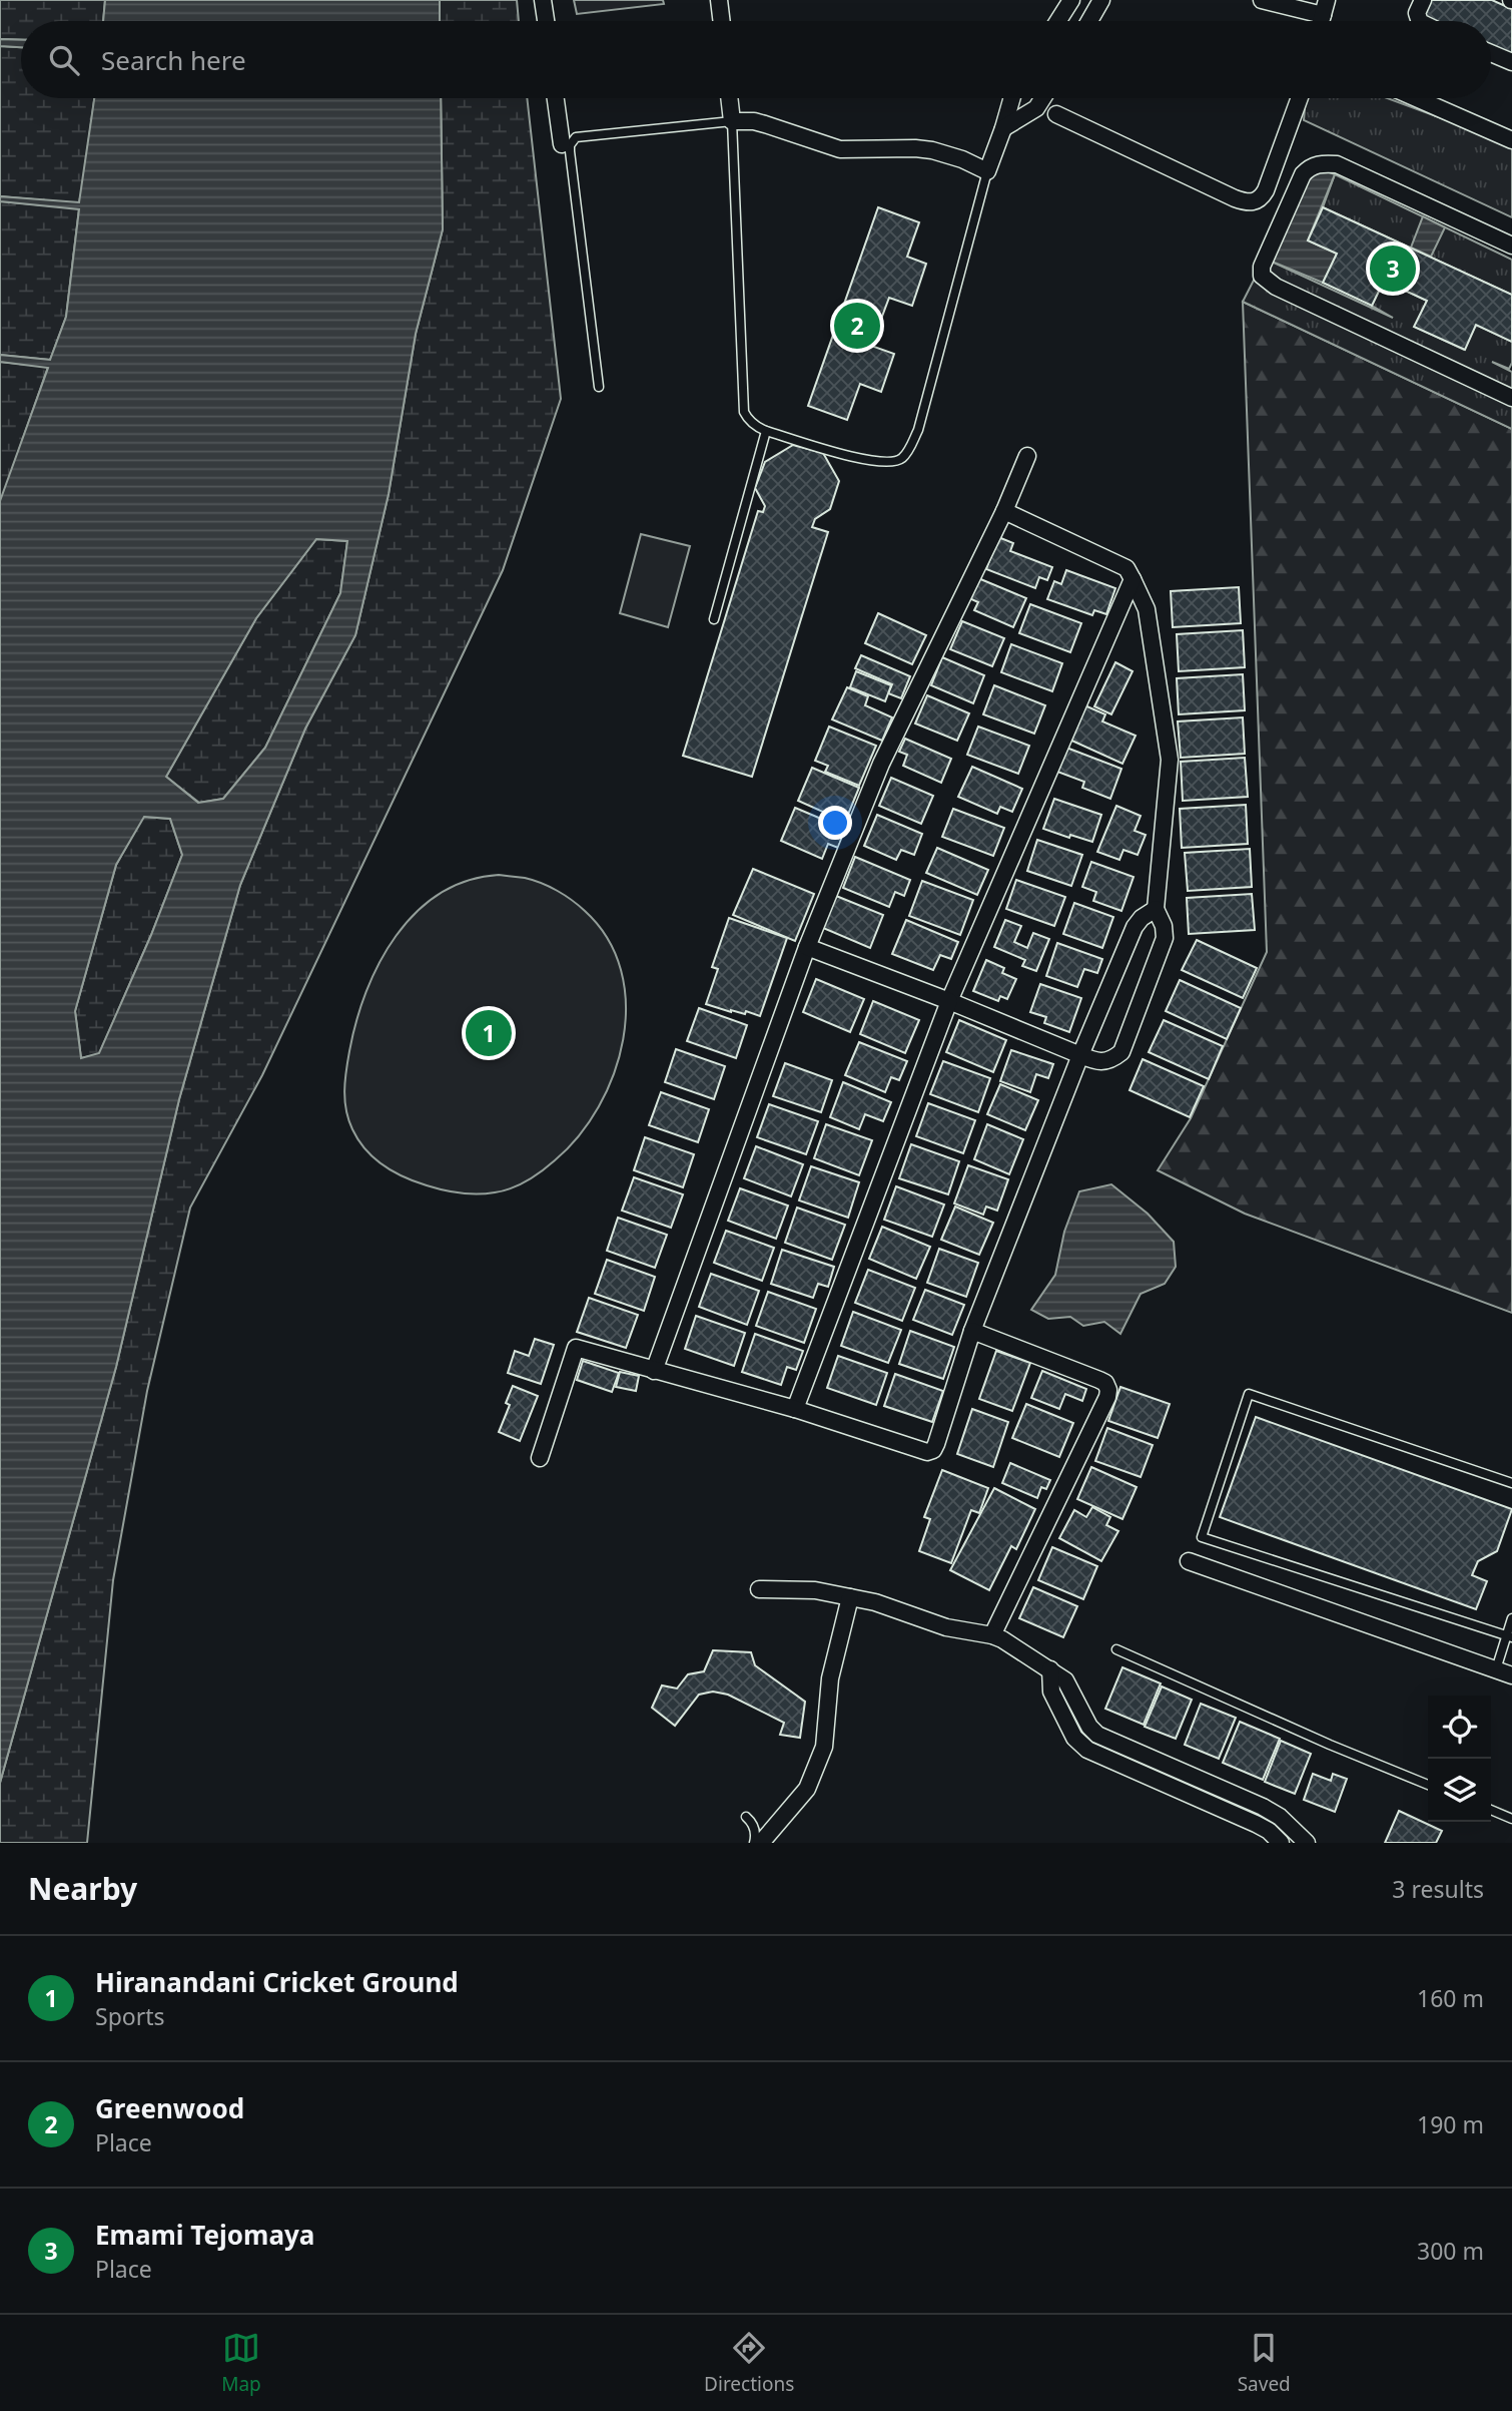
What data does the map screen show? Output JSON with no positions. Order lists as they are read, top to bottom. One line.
{"page":{"search":"Search here","pins":["3","2","1"],"heading":["Nearby","3 results"],"list":[{"mark":"1","name":"Hiranandani Cricket Ground","note":"Sports","value":"160 m"},{"mark":"2","name":"Greenwood","note":"Place","value":"190 m"},{"mark":"3","name":"Emami Tejomaya","note":"Place","value":"300 m"}],"nav":["Map","Directions","Saved"]}}
